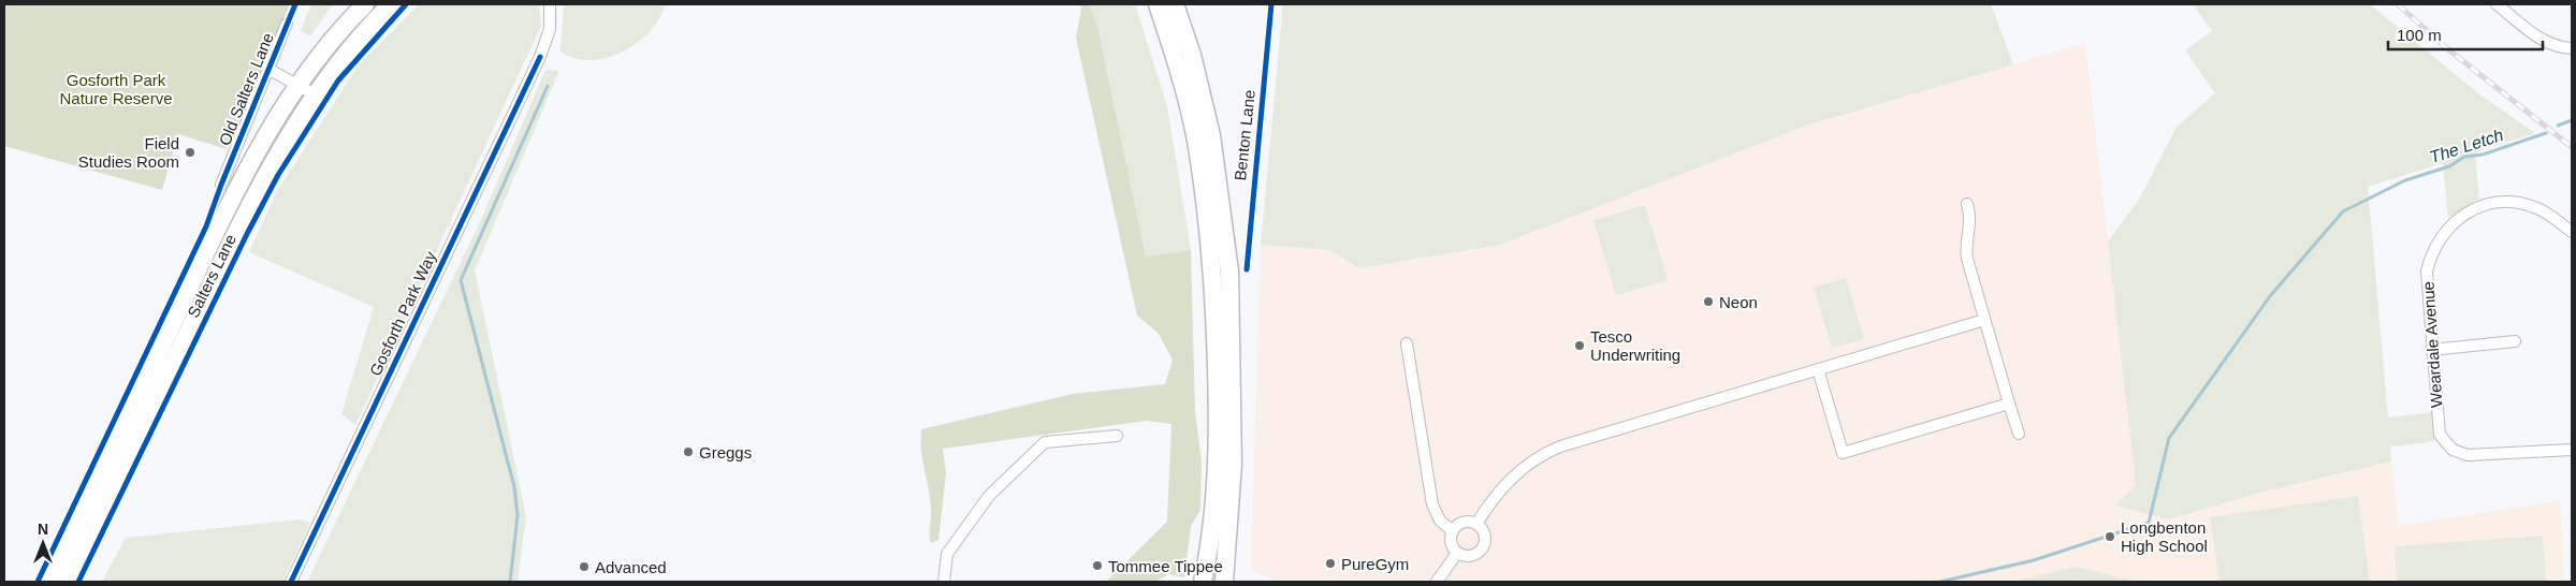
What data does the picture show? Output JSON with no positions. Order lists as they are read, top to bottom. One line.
{"streets":{"main road":["Benton Lane","Salters Lane"],"street":["Old Salters Lane","Gosforth Park Way","Weardale Avenue"]},"water":["The Letch"],"parks":["Gosforth Park Nature Reserve"],"places":["Field Studies Room","Neon","Tesco Underwriting","Greggs","Longbenton High School","PureGym","Tommee Tippee","Advanced"],"scale_bar":"100 m","north":"top"}
